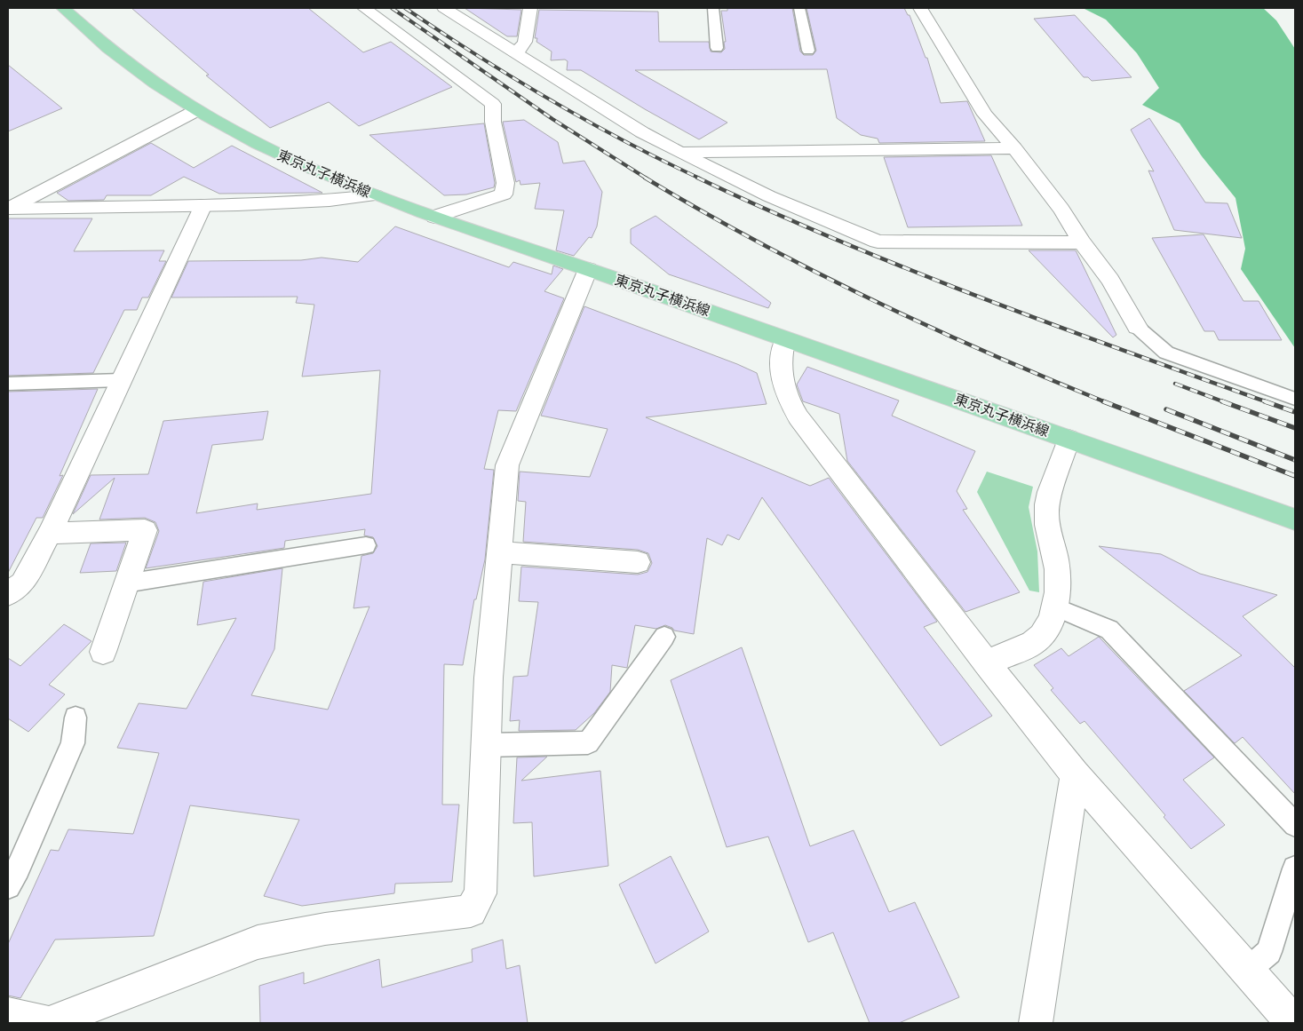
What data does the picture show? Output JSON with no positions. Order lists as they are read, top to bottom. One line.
{"streets":{"main road":["東京丸子横浜線"]}}
